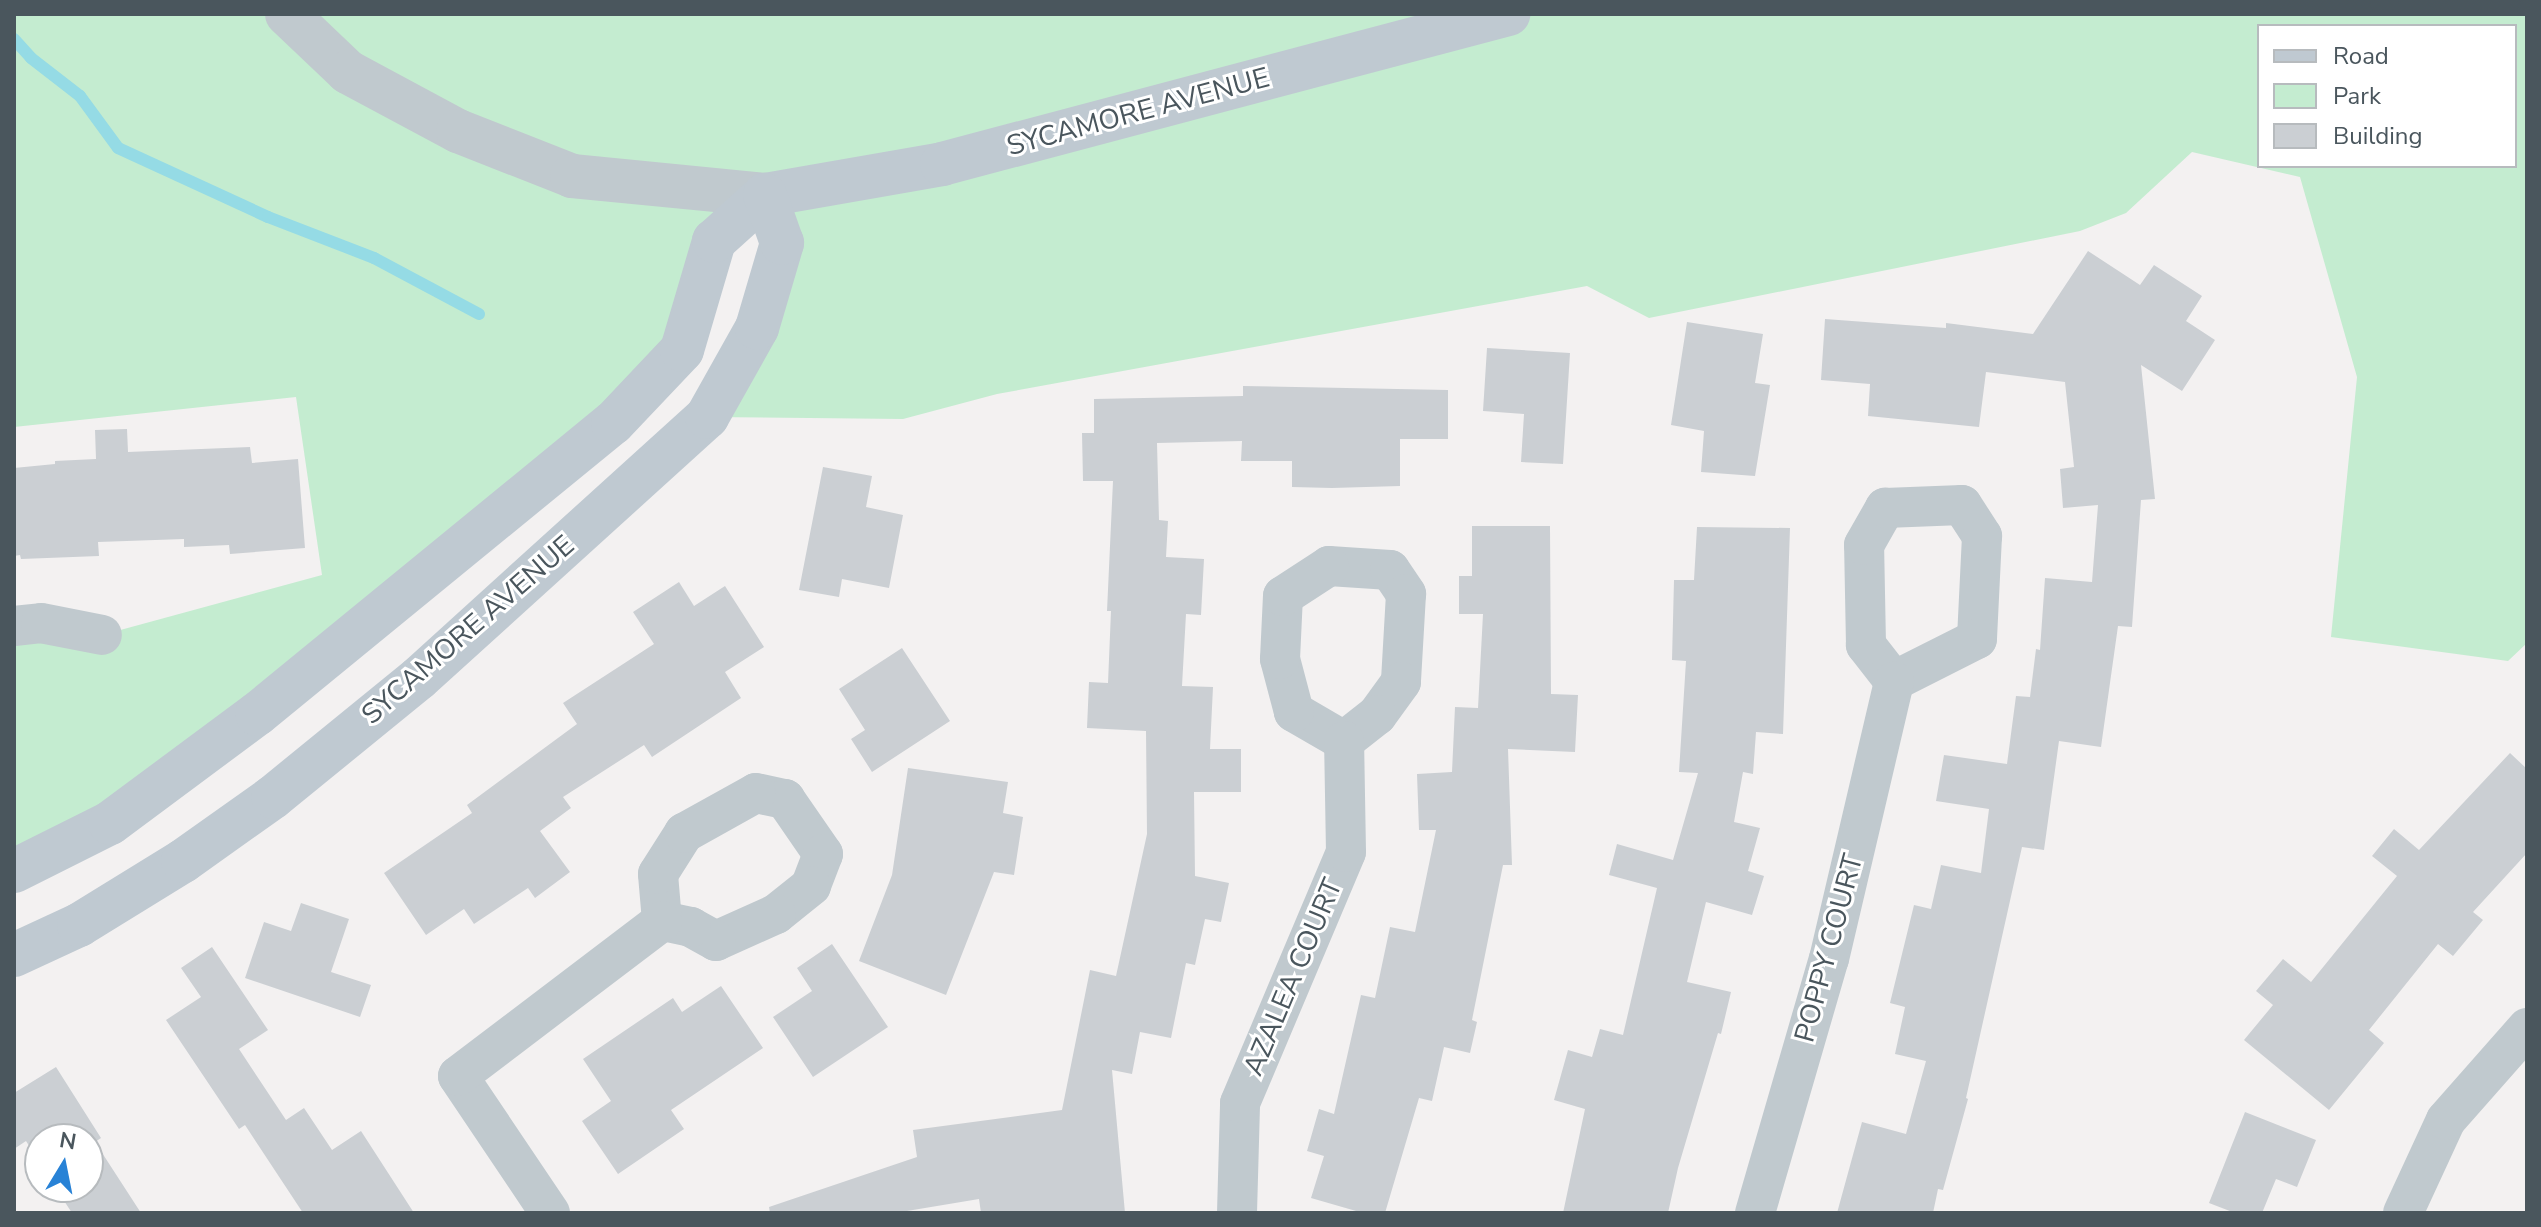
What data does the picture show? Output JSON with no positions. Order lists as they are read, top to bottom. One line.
{"streets":{"main road":["SYCAMORE AVENUE"],"street":["POPPY COURT","AZALEA COURT"]},"legend":["Road","Park","Building"],"north":"top"}
